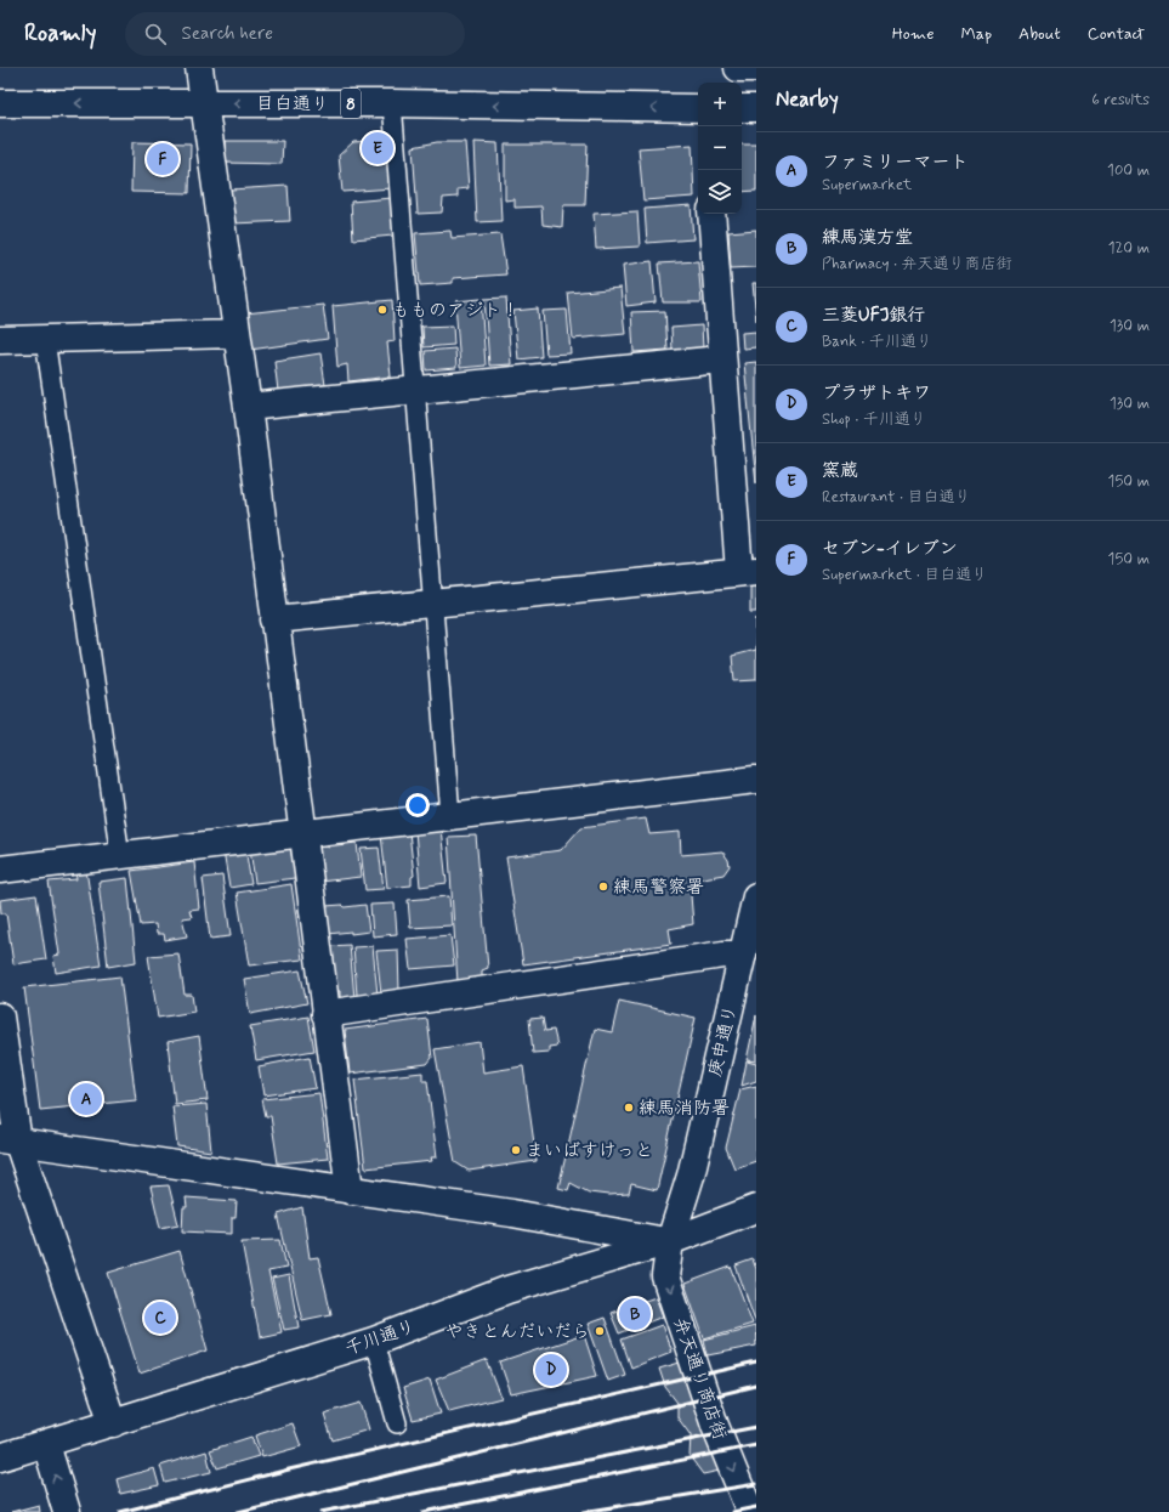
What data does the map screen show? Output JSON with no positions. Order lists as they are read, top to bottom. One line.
{"streets":{"street":["目白通り","8","庚申通り","千川通り","弁天通り商店街"]},"crossings":[["庚申通り","千川通り"],["庚申通り","弁天通り商店街"],["千川通り","弁天通り商店街"]],"one_way":["弁天通り商店街"],"places":["もものアジト！","練馬警察署","練馬消防署","まいばすけっと","やきとんだいだら"],"page":{"header":"Roamly","search":"Search here","nav":["Home","Map","About","Contact"],"heading":["Nearby","6 results"],"map_buttons":["+","−"],"pins":["E","F","A","B","C","D"],"list":[{"mark":"A","name":"ファミリーマート","note":"Supermarket","value":"100 m"},{"mark":"B","name":"練馬漢方堂","note":"Pharmacy · 弁天通り商店街","value":"120 m"},{"mark":"C","name":"三菱UFJ銀行","note":"Bank · 千川通り","value":"130 m"},{"mark":"D","name":"プラザトキワ","note":"Shop · 千川通り","value":"130 m"},{"mark":"E","name":"窯蔵","note":"Restaurant · 目白通り","value":"150 m"},{"mark":"F","name":"セブン-イレブン","note":"Supermarket · 目白通り","value":"150 m"}]}}
